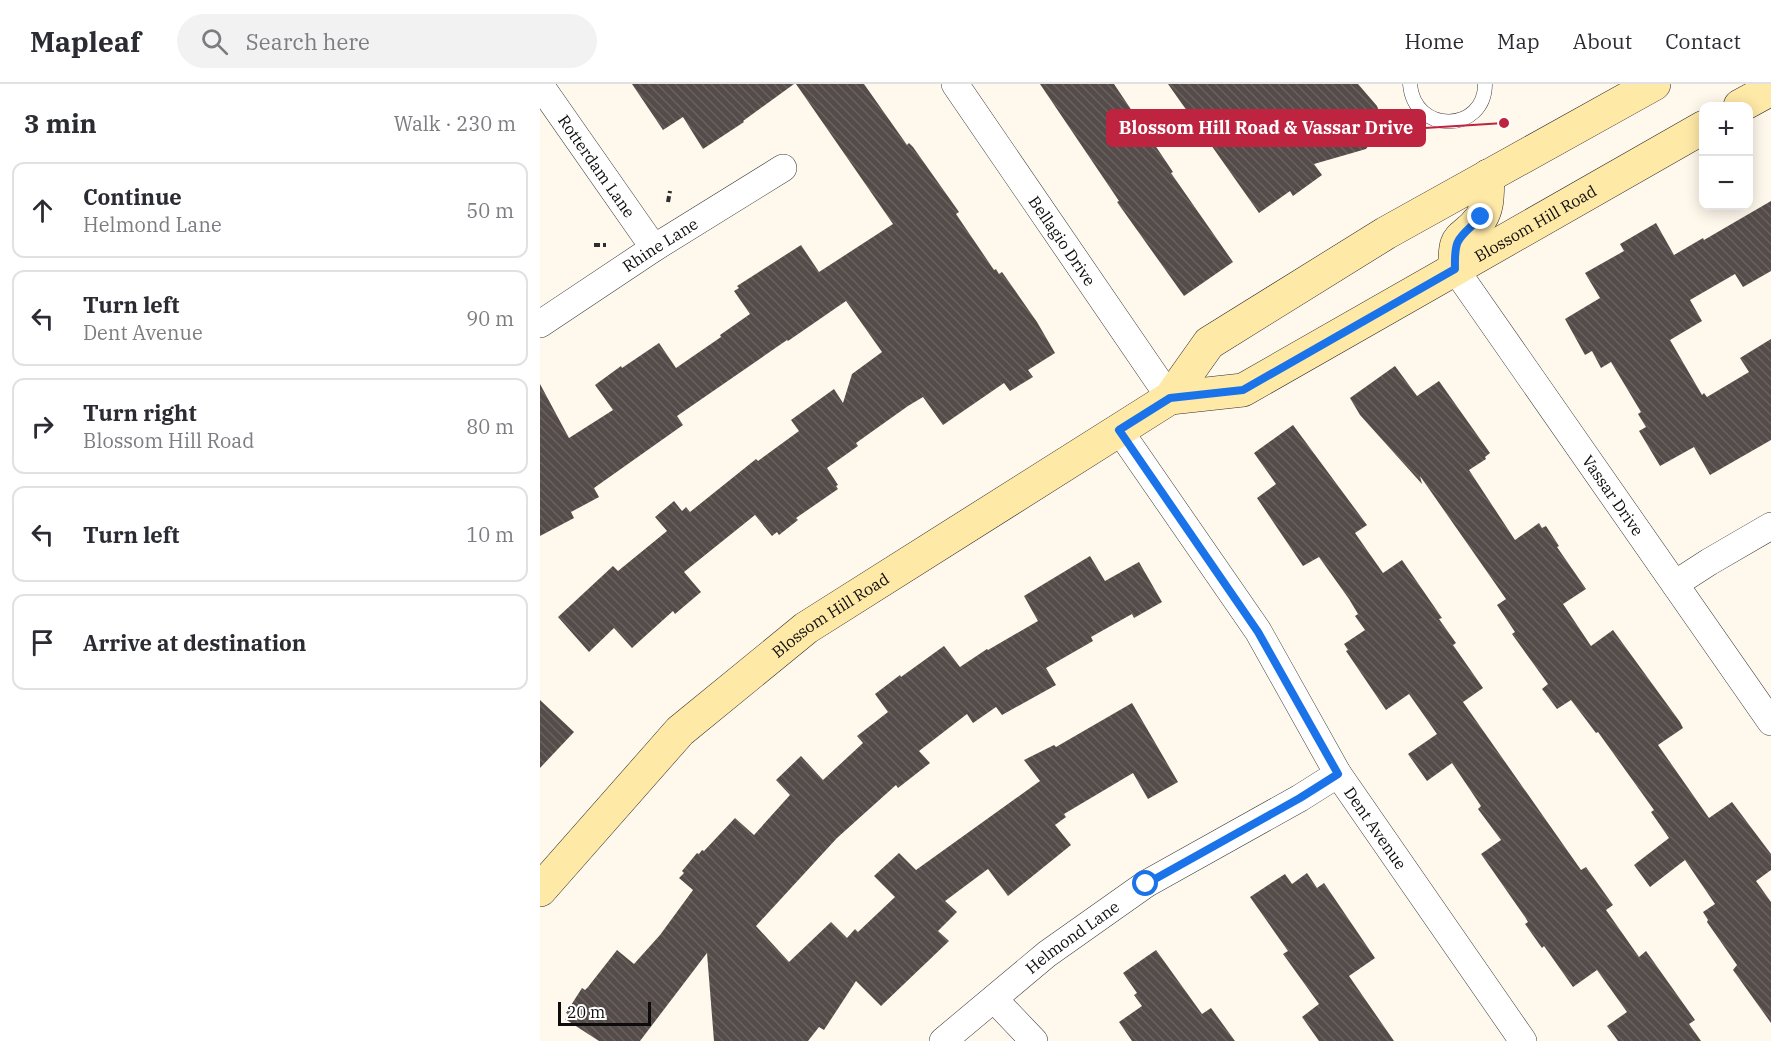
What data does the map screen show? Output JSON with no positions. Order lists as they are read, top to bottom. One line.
{"streets":{"main road":["Blossom Hill Road"],"street":["Rotterdam Lane","Bellagio Drive","Rhine Lane","Vassar Drive","Dent Avenue","Helmond Lane"]},"crossings":[["Rotterdam Lane","Rhine Lane"],["Blossom Hill Road","Bellagio Drive"],["Blossom Hill Road","Vassar Drive"],["Blossom Hill Road","Dent Avenue"],["Dent Avenue","Helmond Lane"]],"places":["Blossom Hill Road & Vassar Drive"],"scale_bar":"20 m","page":{"header":"Mapleaf","search":"Search here","nav":["Home","Map","About","Contact"],"heading":["3 min","Walk · 230 m"],"map_buttons":["+","−"],"list":[["Continue","Helmond Lane","50 m"],["Turn left","Dent Avenue","90 m"],["Turn right","Blossom Hill Road","80 m"],["Turn left","10 m"],"Arrive at destination"],"scale":"20 m"}}
